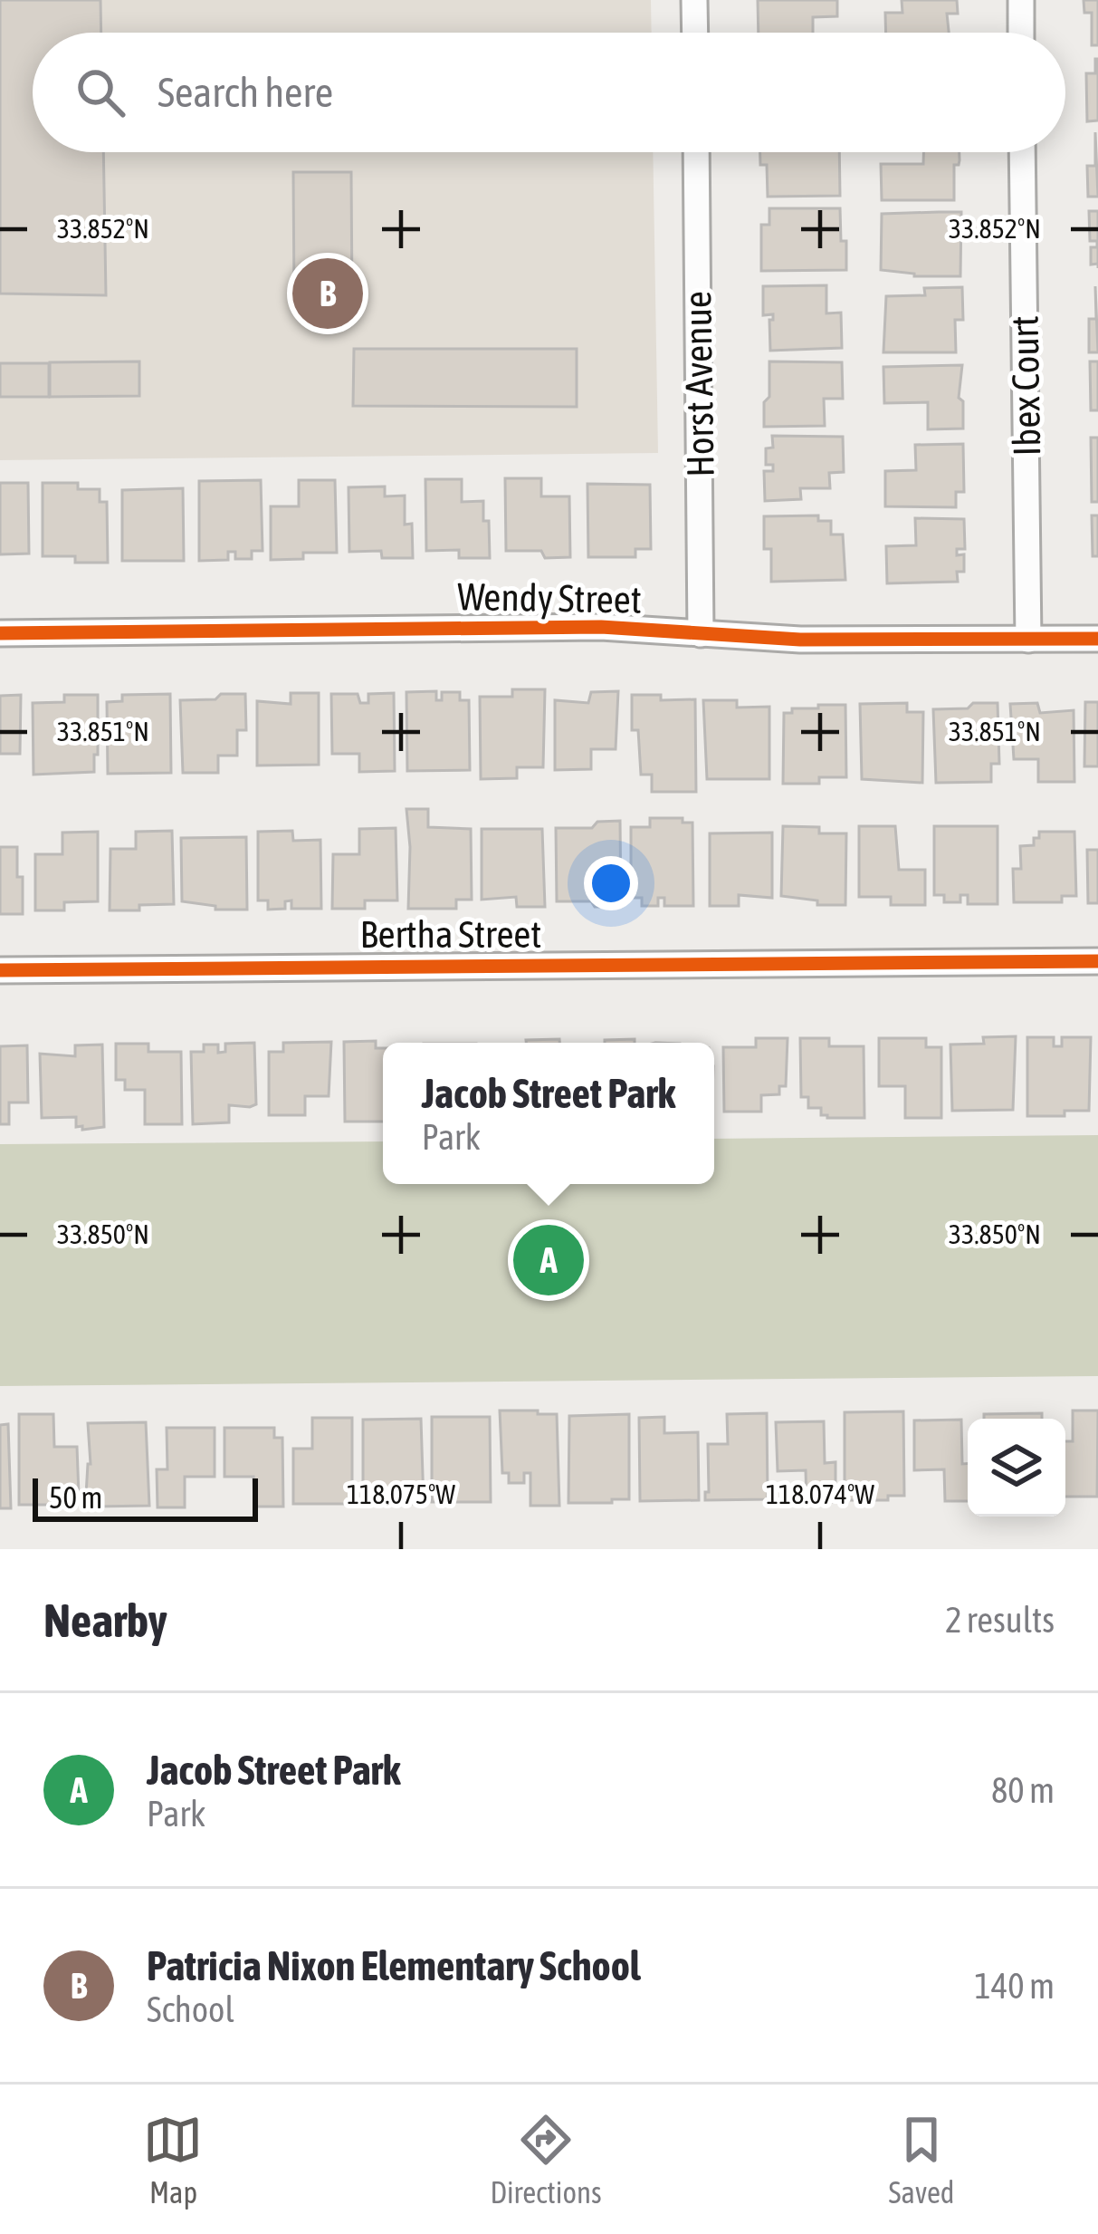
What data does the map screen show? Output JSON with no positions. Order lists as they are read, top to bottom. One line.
{"streets":{"street":["Horst Avenue","Ibex Court","Wendy Street","Bertha Street"]},"crossings":[["Horst Avenue","Wendy Street"],["Ibex Court","Wendy Street"]],"scale_bar":"50 m","page":{"search":"Search here","pins":["B","A"],"popup":["Jacob Street Park","Park"],"scale":"50 m","heading":["Nearby","2 results"],"list":[{"mark":"A","name":"Jacob Street Park","note":"Park","value":"80 m"},{"mark":"B","name":"Patricia Nixon Elementary School","note":"School","value":"140 m"}],"nav":["Map","Directions","Saved"]},"coordinates":["33.852°N","33.851°N","33.850°N","118.075°W","118.074°W"]}
